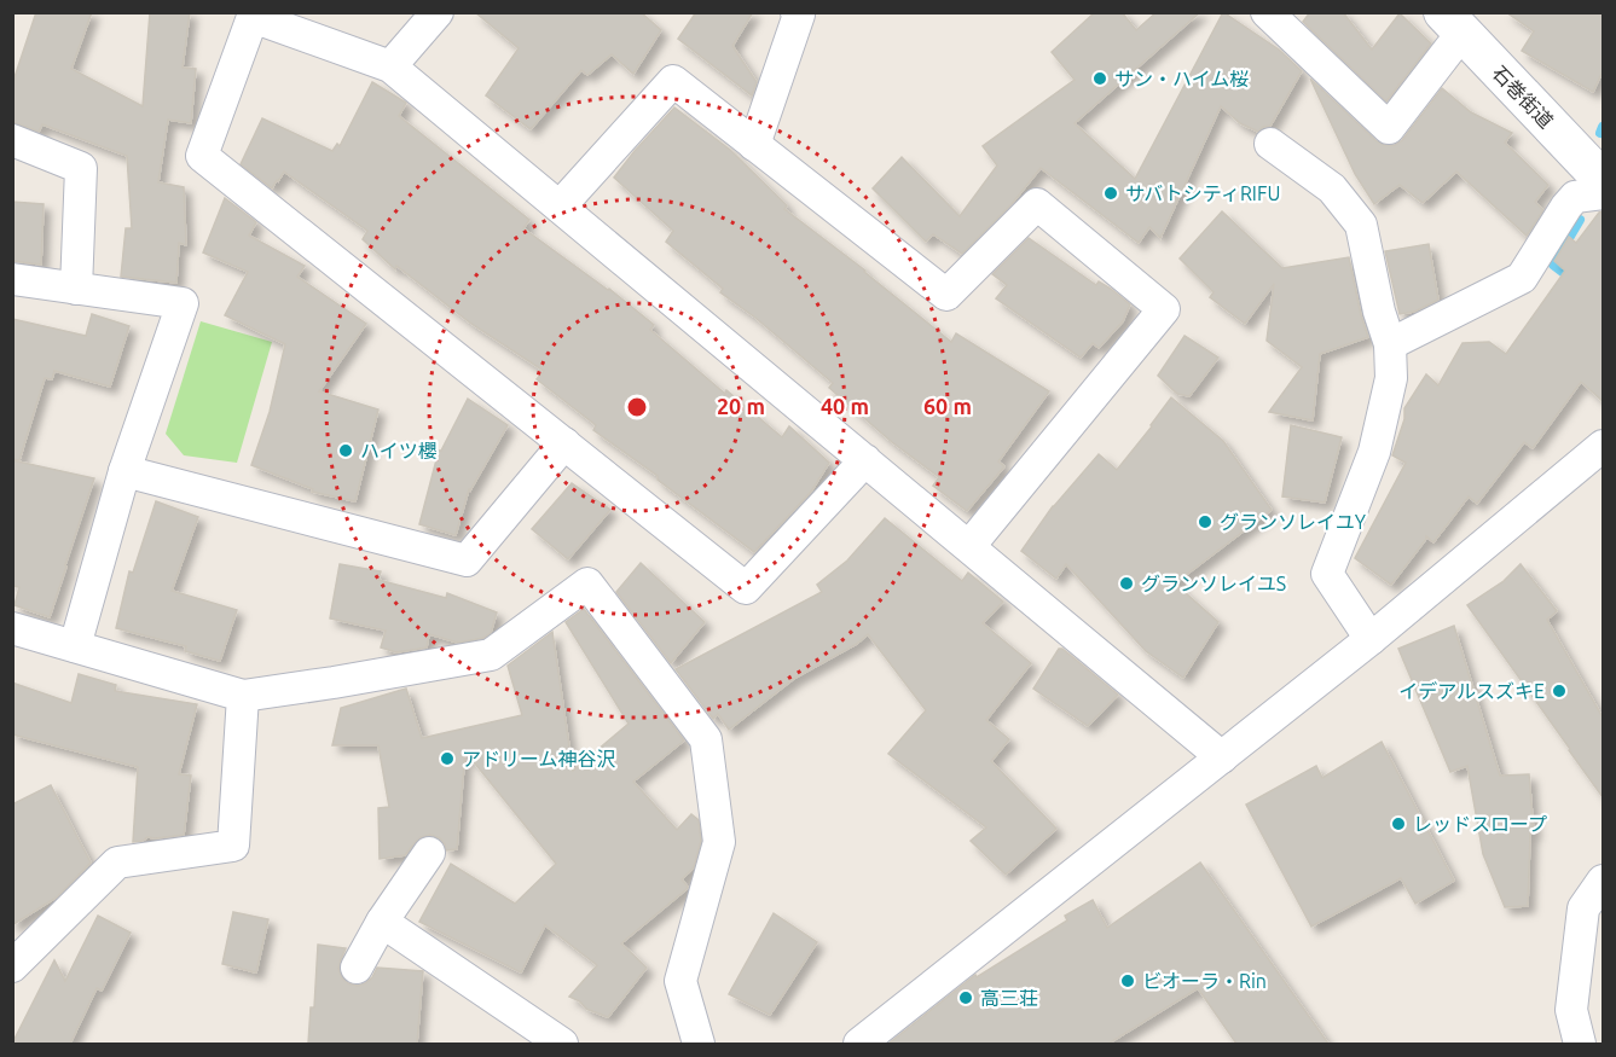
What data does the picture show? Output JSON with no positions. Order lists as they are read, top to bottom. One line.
{"streets":{"street":["石巻街道"]},"places":["サン・ハイム桜","サバトシティRIFU","ハイツ櫻","グランソレイユY","グランソレイユS","イデアルスズキE","アドリーム神谷沢","レッドスロープ","ビオーラ・Rin","高三荘"],"rings":["20 m","40 m","60 m"]}
